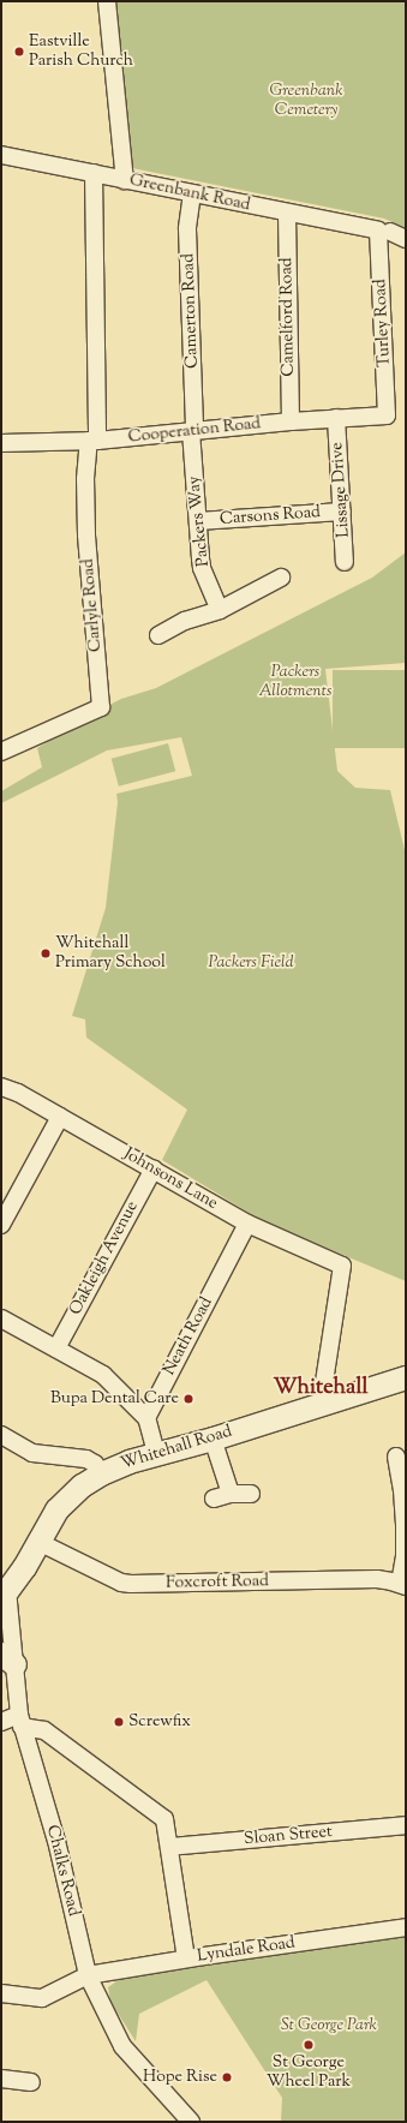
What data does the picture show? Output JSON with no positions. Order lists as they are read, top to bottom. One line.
{"streets":{"main road":["Whitehall Road"],"street":["Greenbank Road","Camerton Road","Camelford Road","Turley Road","Cooperation Road","Lissage Drive","Carsons Road","Packers Way","Carlyle Road","Johnsons Lane","Oakleigh Avenue","Neath Road","Foxcroft Road","Sloan Street","Chalks Road","Lyndale Road"]},"crossings":[["Greenbank Road","Camerton Road"],["Greenbank Road","Camelford Road"],["Greenbank Road","Turley Road"],["Greenbank Road","Carlyle Road"],["Camerton Road","Cooperation Road"],["Camerton Road","Packers Way"],["Camelford Road","Cooperation Road"],["Turley Road","Cooperation Road"],["Cooperation Road","Lissage Drive"],["Cooperation Road","Packers Way"],["Cooperation Road","Carlyle Road"],["Lissage Drive","Carsons Road"],["Carsons Road","Packers Way"],["Johnsons Lane","Oakleigh Avenue"],["Johnsons Lane","Neath Road"],["Johnsons Lane","Whitehall Road"],["Whitehall Road","Foxcroft Road"],["Whitehall Road","Chalks Road"],["Chalks Road","Lyndale Road"]],"districts":["Whitehall"],"parks":["Greenbank Cemetery","Packers Allotments","Packers Field","St George Park"],"places":["Eastville Parish Church","Whitehall Primary School","Bupa Dental Care","Screwfix","St George Wheel Park","Hope Rise"]}
